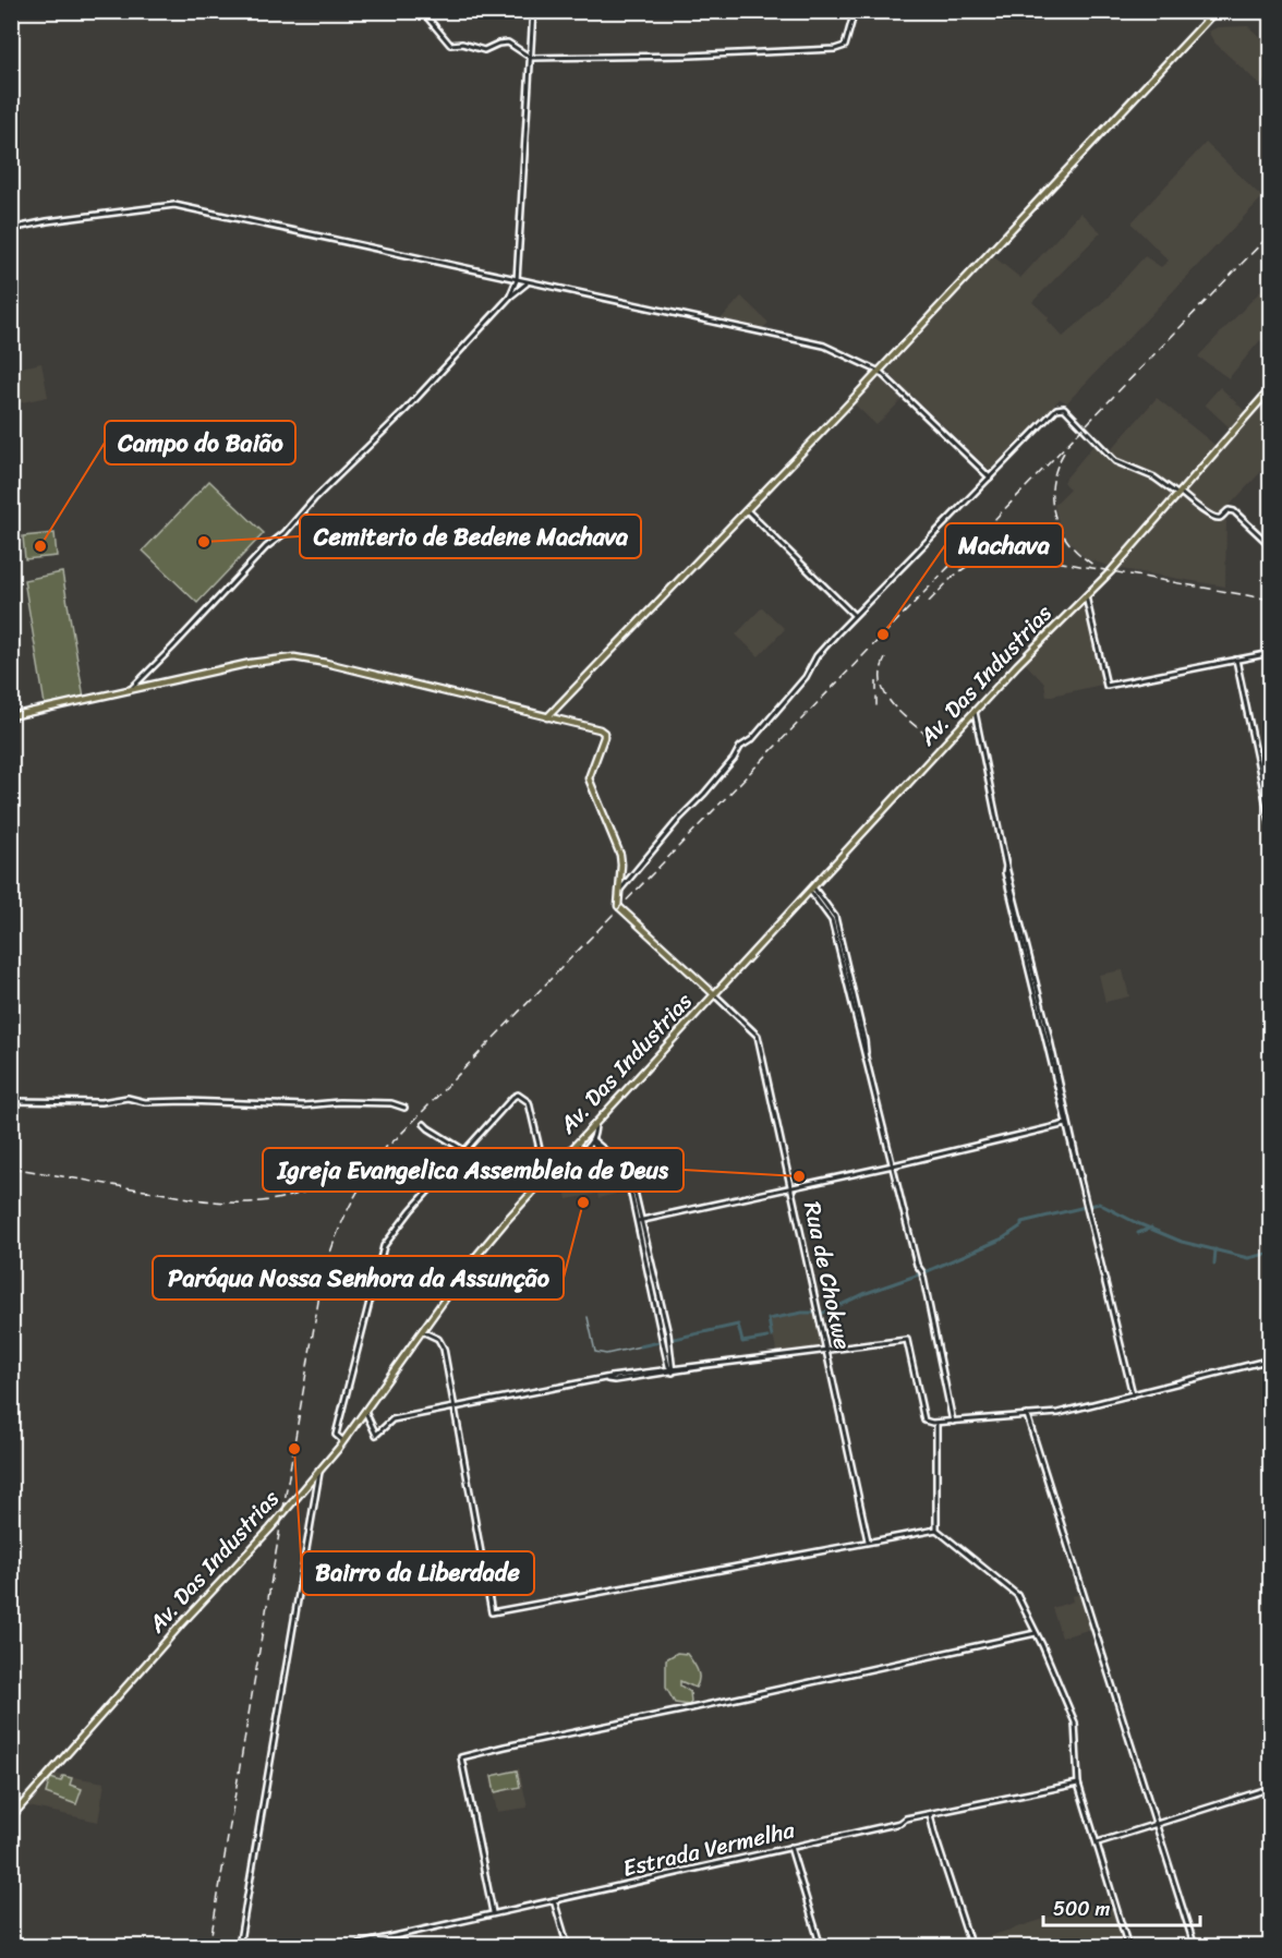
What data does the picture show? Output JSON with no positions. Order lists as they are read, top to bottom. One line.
{"streets":{"main road":["Av. Das Industrias"],"street":["Rua de Chokwe","Estrada Vermelha"]},"crossings":[["Av. Das Industrias","Rua de Chokwe"]],"places":["Cemiterio de Bedene Machava","Campo do Baião","Machava","Igreja Evangelica Assembleia de Deus","Paróqua Nossa Senhora da Assunção","Bairro da Liberdade"],"scale_bar":"500 m"}
